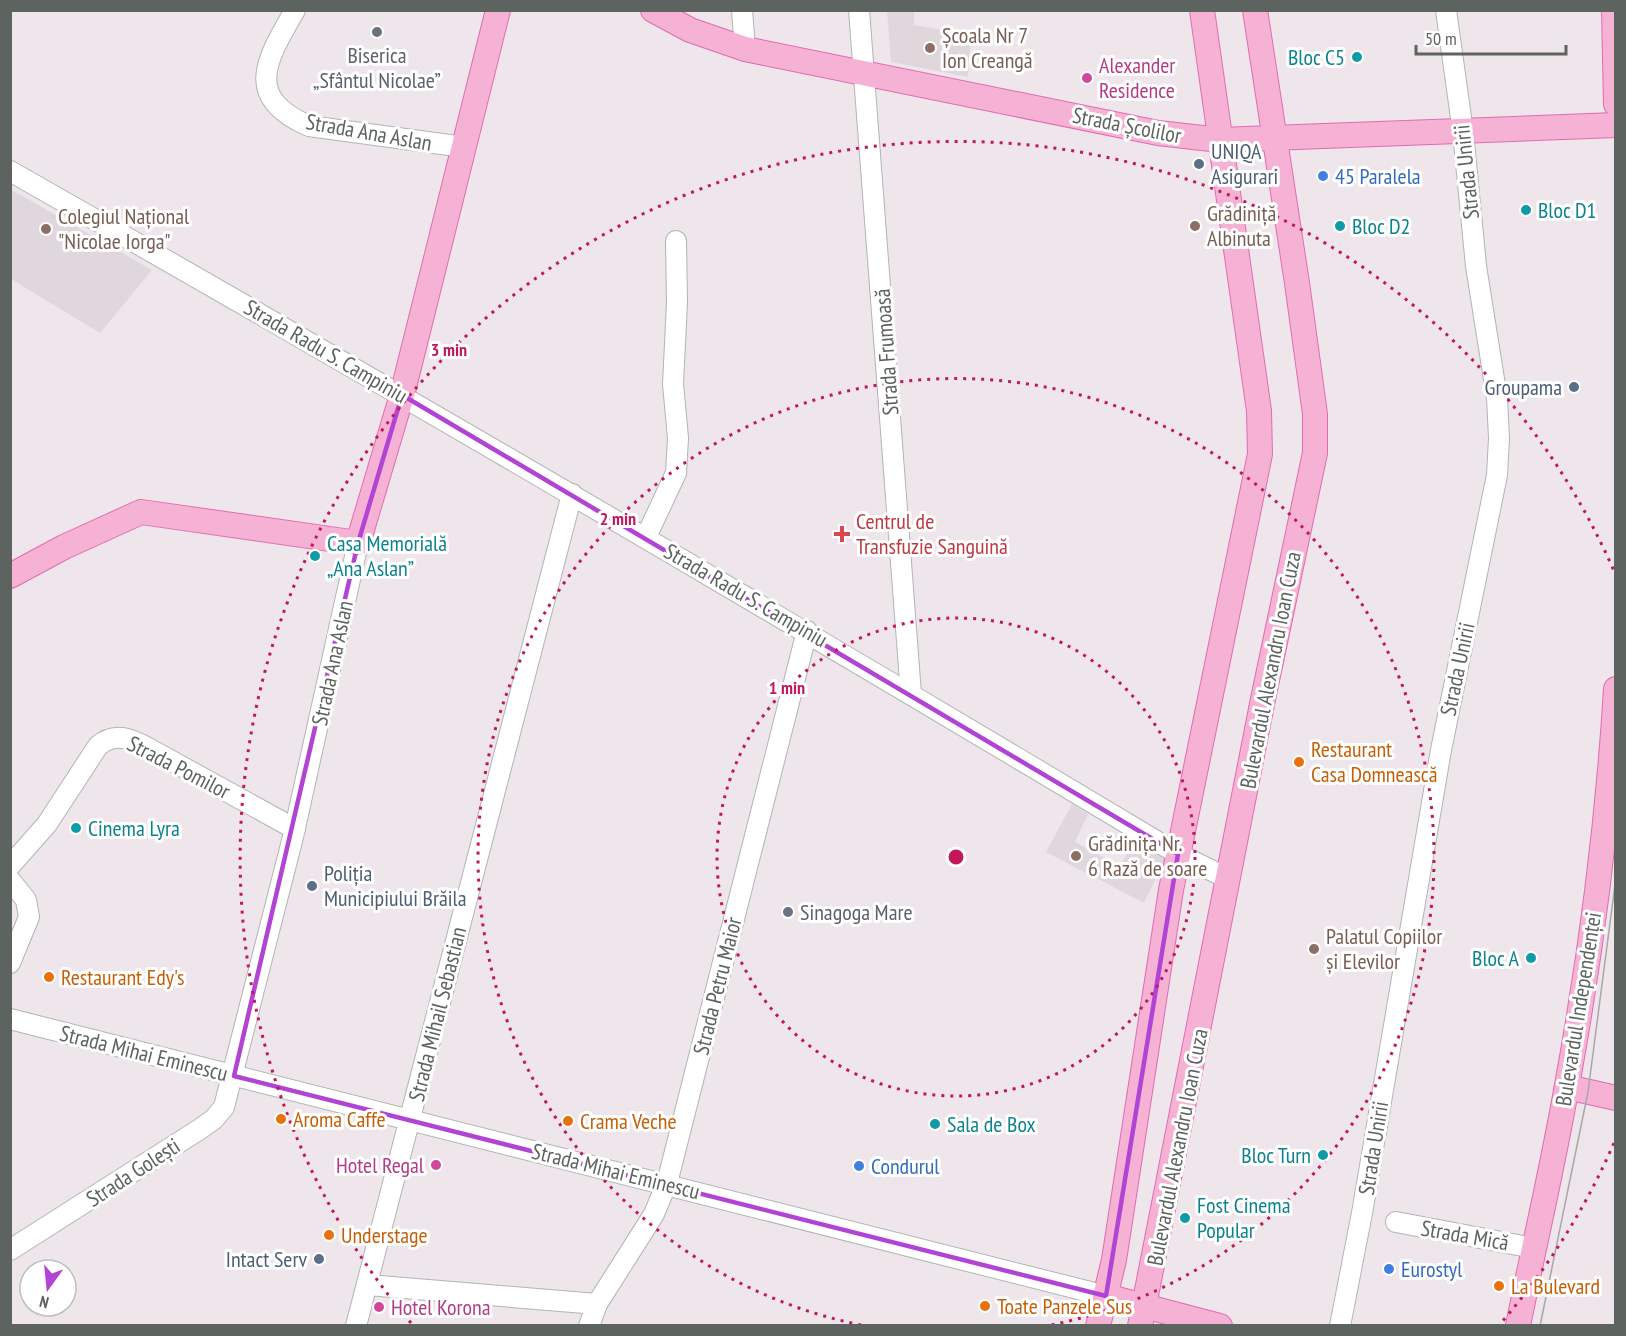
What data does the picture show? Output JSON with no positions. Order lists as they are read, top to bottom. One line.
{"streets":{"main road":["Strada Școlilor","Strada Ana Aslan","Bulevardul Alexandru Ioan Cuza","Bulevardul Independenței","Strada Mihai Eminescu"],"street":["Strada Unirii","Strada Radu S. Campiniu","Strada Frumoasă","Strada Pomilor","Strada Petru Maior","Strada Mihail Sebastian","Strada Golești","Strada Mică"]},"crossings":[["Strada Școlilor","Strada Unirii"],["Strada Școlilor","Strada Frumoasă"],["Strada Școlilor","Bulevardul Alexandru Ioan Cuza"],["Strada Ana Aslan","Strada Radu S. Campiniu"],["Strada Ana Aslan","Strada Pomilor"],["Strada Ana Aslan","Strada Mihai Eminescu"],["Strada Ana Aslan","Strada Golești"],["Strada Radu S. Campiniu","Strada Frumoasă"],["Strada Radu S. Campiniu","Bulevardul Alexandru Ioan Cuza"],["Strada Radu S. Campiniu","Strada Petru Maior"],["Strada Radu S. Campiniu","Strada Mihail Sebastian"],["Bulevardul Alexandru Ioan Cuza","Strada Mihai Eminescu"],["Strada Petru Maior","Strada Mihai Eminescu"],["Bulevardul Independenței","Strada Mică"],["Strada Mihail Sebastian","Strada Mihai Eminescu"],["Strada Mihai Eminescu","Strada Golești"]],"places":{"other":["Biserica „Sfântul Nicolae”","Școala Nr 7 Ion Creangă","Bloc C5","Alexander Residence","UNIQA Asigurari","45 Paralela","Bloc D1","Grădiniță Albinuta","Bloc D2","Colegiul Național \"Nicolae Iorga\"","Groupama","Casa Memorială „Ana Aslan”","Restaurant Casa Domnească","Cinema Lyra","Grădinița Nr. 6 Rază de soare","Poliția Municipiului Brăila","Sinagoga Mare","Palatul Copiilor și Elevilor","Bloc A","Restaurant Edy's","Aroma Caffe","Crama Veche","Sala de Box","Bloc Turn","Hotel Regal","Condurul","Fost Cinema Popular","Understage","Intact Serv","Eurostyl","La Bulevard","Toate Panzele Sus","Hotel Korona"],"health":["Centrul de Transfuzie Sanguină"]},"scale_bar":"50 m","north":"bottom","rings":["3 min","2 min","1 min"]}
